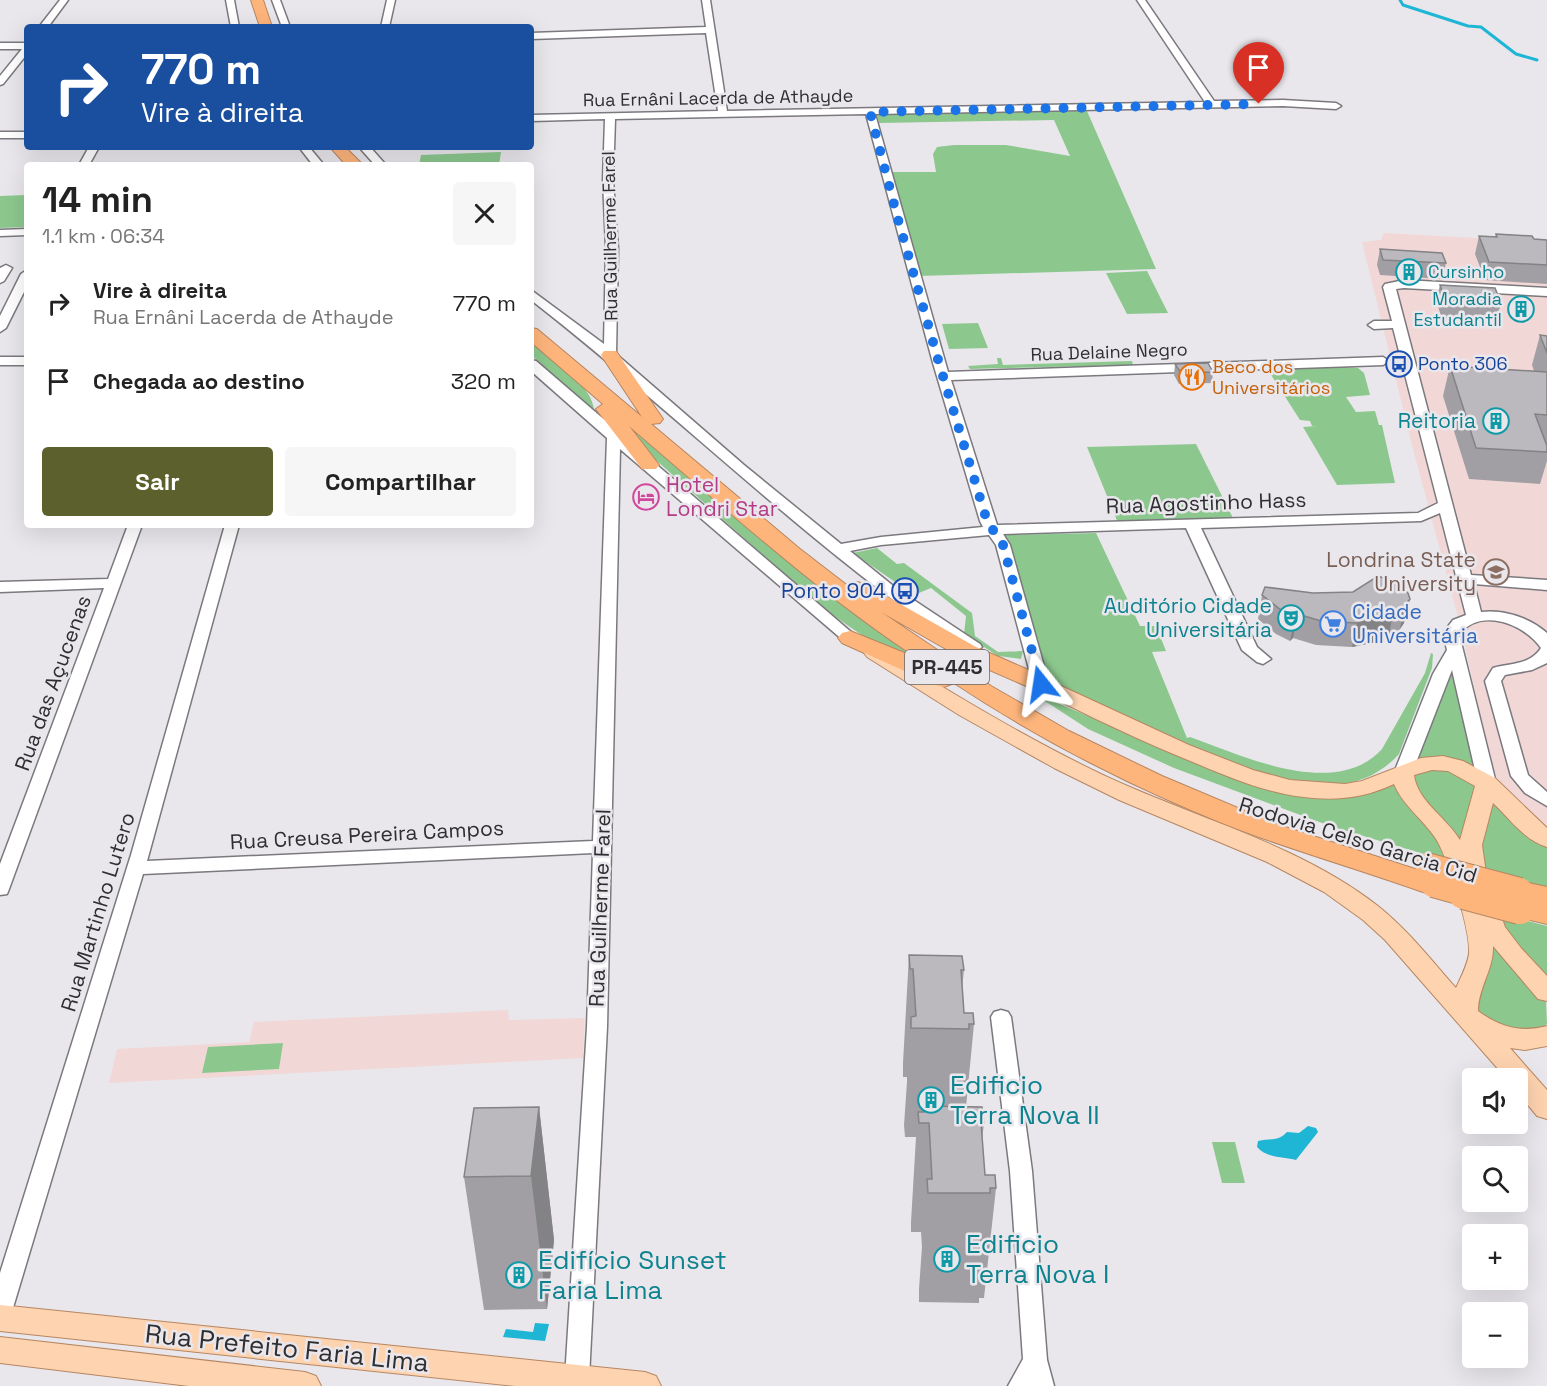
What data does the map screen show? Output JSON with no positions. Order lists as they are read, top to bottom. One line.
{"streets":{"highway":["PR-445","Rodovia Celso Garcia Cid"],"main road":["Rua Prefeito Faria Lima"],"street":["Rua Ernâni Lacerda de Athayde","Rua Guilherme Farel","Rua Delaine Negro","Rua Agostinho Hass","Rua das Açucenas","Rua Creusa Pereira Campos","Rua Martinho Lutero"]},"crossings":[["Rua Ernâni Lacerda de Athayde","Rua Guilherme Farel"],["Rua Guilherme Farel","Rua Creusa Pereira Campos"],["Rua Guilherme Farel","Rodovia Celso Garcia Cid"],["Rua Guilherme Farel","Rua Prefeito Faria Lima"],["Rua Agostinho Hass","Rodovia Celso Garcia Cid"],["Rua Creusa Pereira Campos","Rua Martinho Lutero"]],"places":{"building":["Cursinho","Moradia Estudantil","Reitoria","Edificio Terra Nova II","Edificio Terra Nova I","Edifício Sunset Faria Lima"],"bus stop":["Ponto 306","Ponto 904"],"restaurant":["Beco dos Universitários"],"hotel":["Hotel Londri Star"],"school or university":["Londrina State University"],"theatre":["Auditório Cidade Universitária"],"supermarket":["Cidade Universitária"]},"page":{"turn":["770 m","Vire à direita"],"heading":["14 min","1.1 km · 06:34"],"list":[{"name":"Vire à direita","note":"Rua Ernâni Lacerda de Athayde","value":"770 m"},{"name":"Chegada ao destino","value":"320 m"}],"buttons":["Sair","Compartilhar"],"map_buttons":["+","−"]}}
